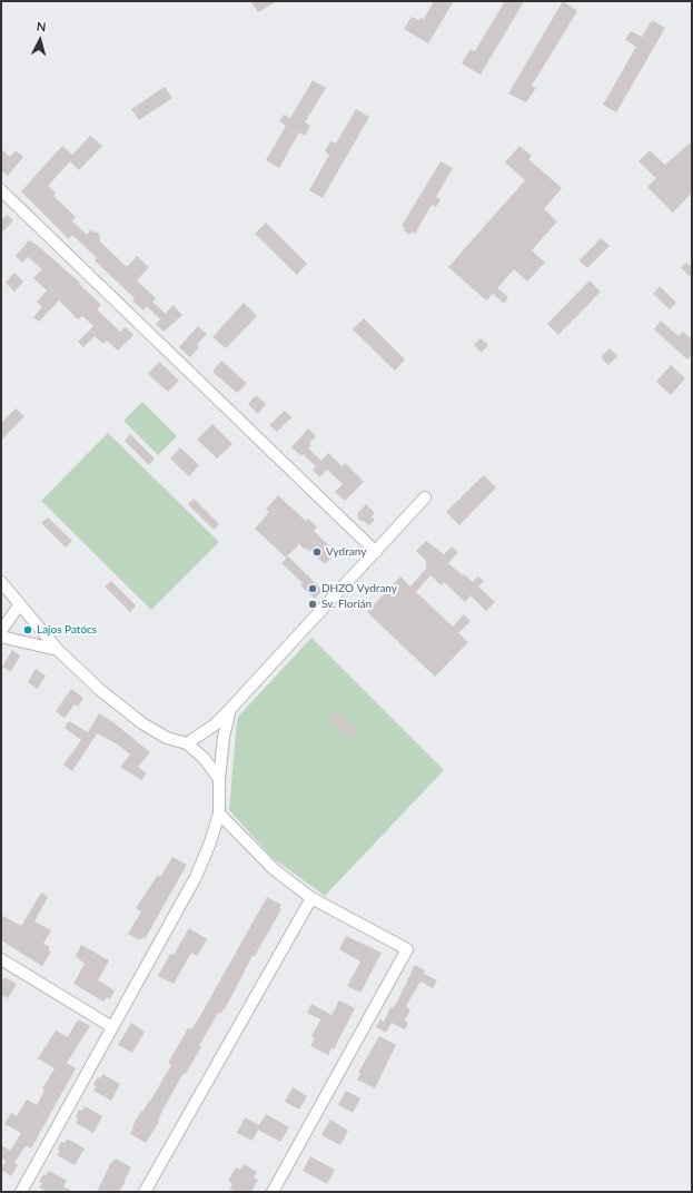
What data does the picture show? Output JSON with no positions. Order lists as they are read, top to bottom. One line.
{"places":["Vydrany","DHZO Vydrany","Sv. Florián","Lajos Patócs"],"north":"top"}
